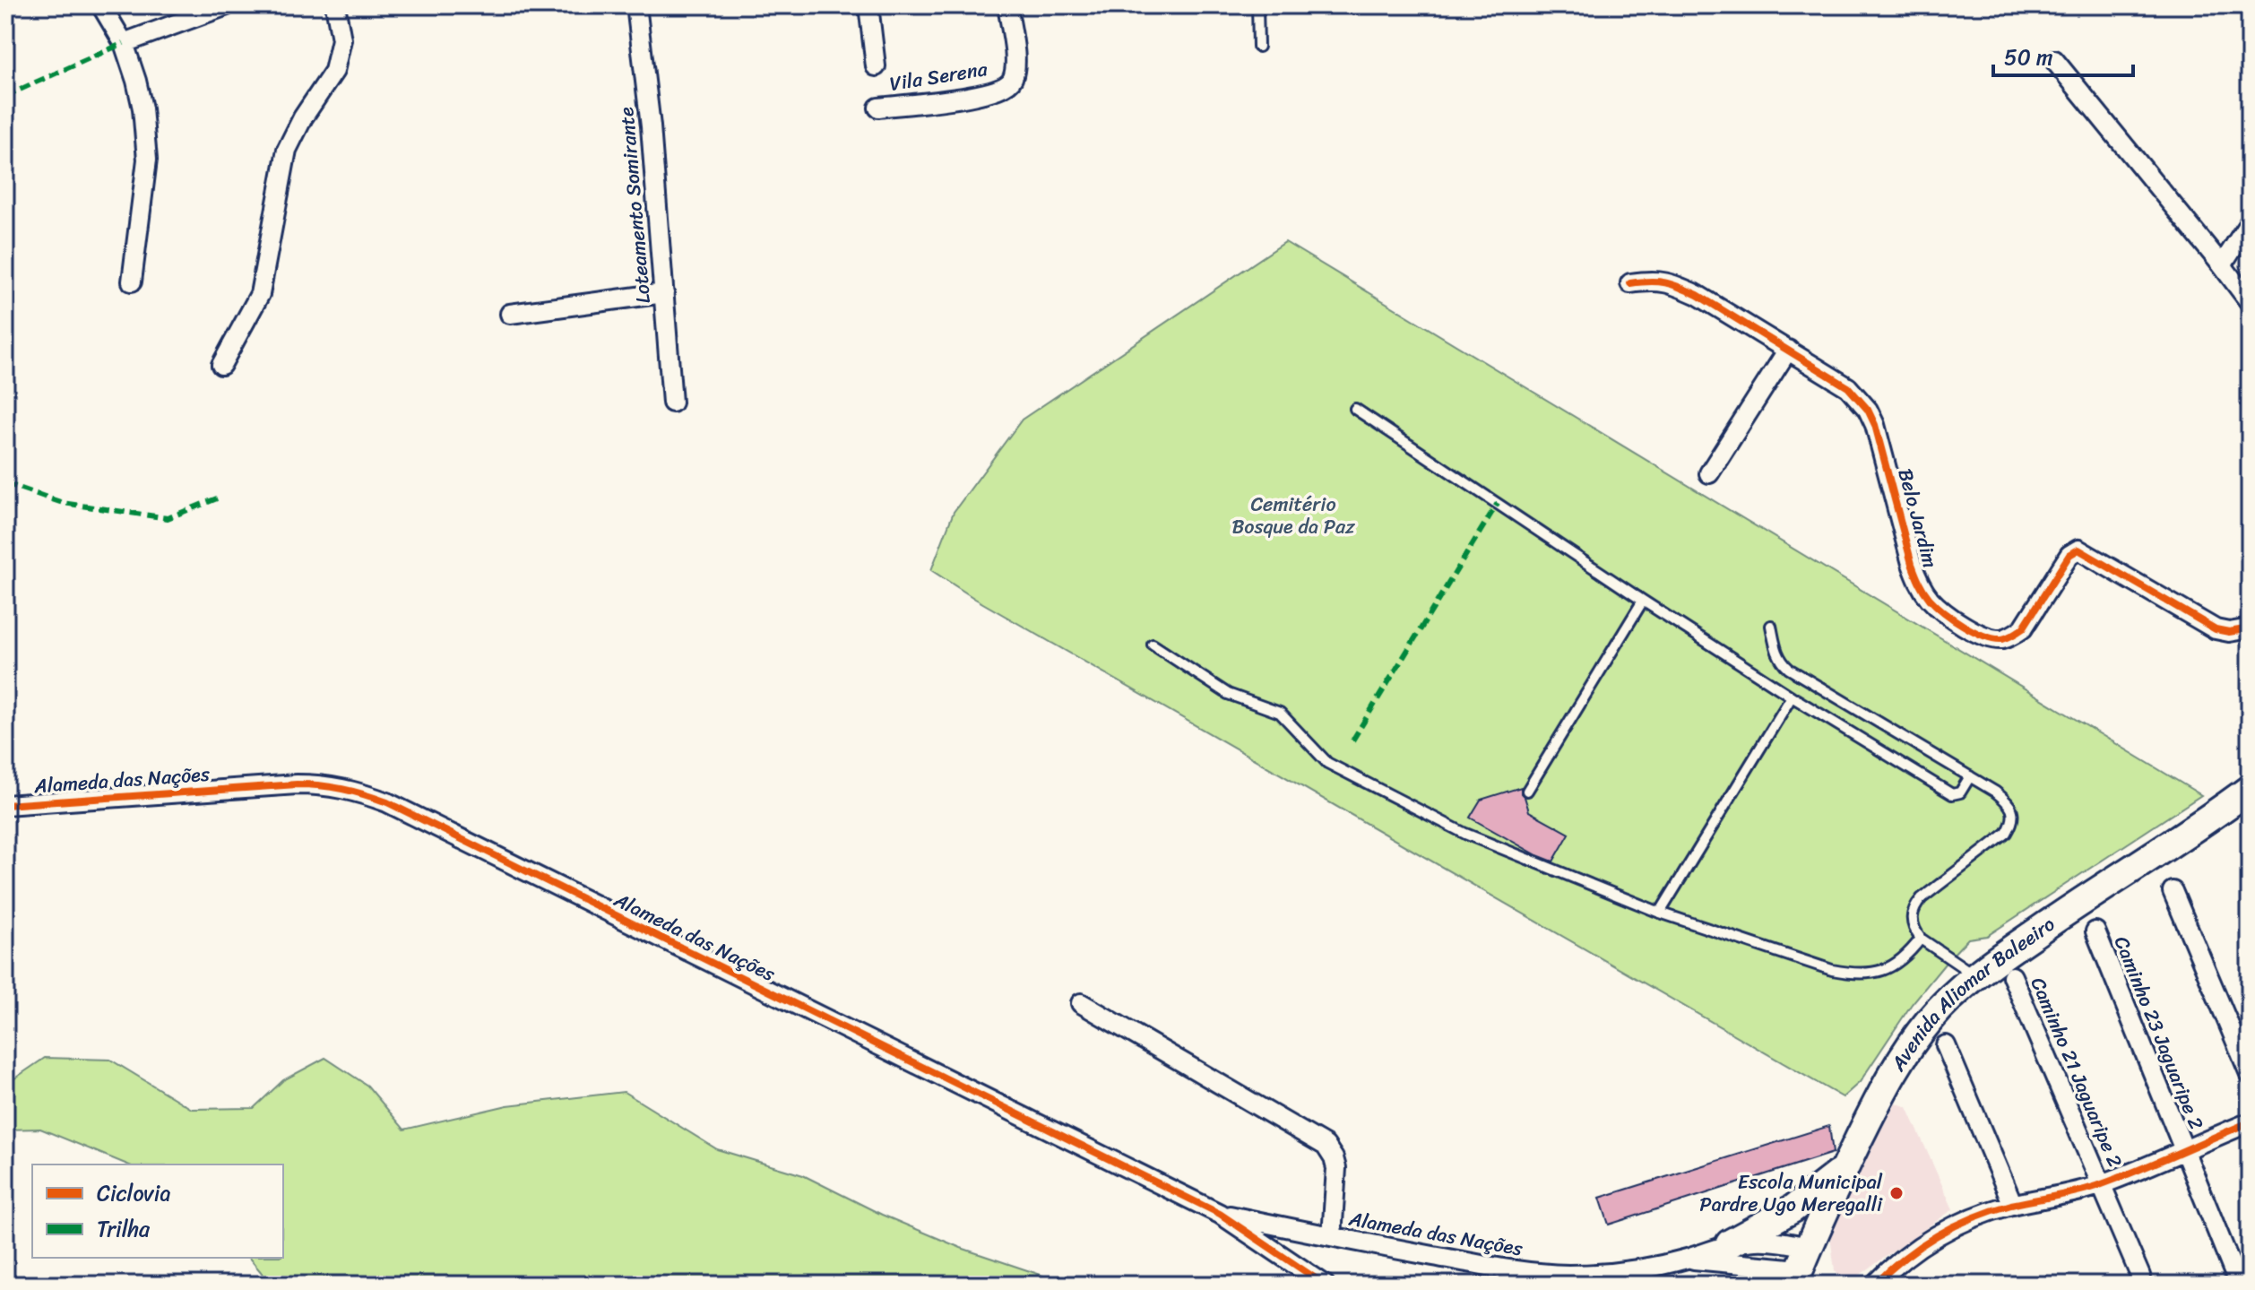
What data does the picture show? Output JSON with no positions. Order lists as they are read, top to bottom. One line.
{"streets":{"main road":["Avenida Aliomar Baleeiro"],"street":["Vila Serena","Loteamento Somirante","Belo Jardim","Alameda das Nações","Caminho 23 Jaguaripe 2","Caminho 21 Jaguaripe 2"]},"crossings":[["Alameda das Nações","Avenida Aliomar Baleeiro"]],"parks":["Cemitério Bosque da Paz"],"places":["Escola Municipal Pardre Ugo Meregalli"],"legend":["Ciclovia","Trilha"],"scale_bar":"50 m"}
